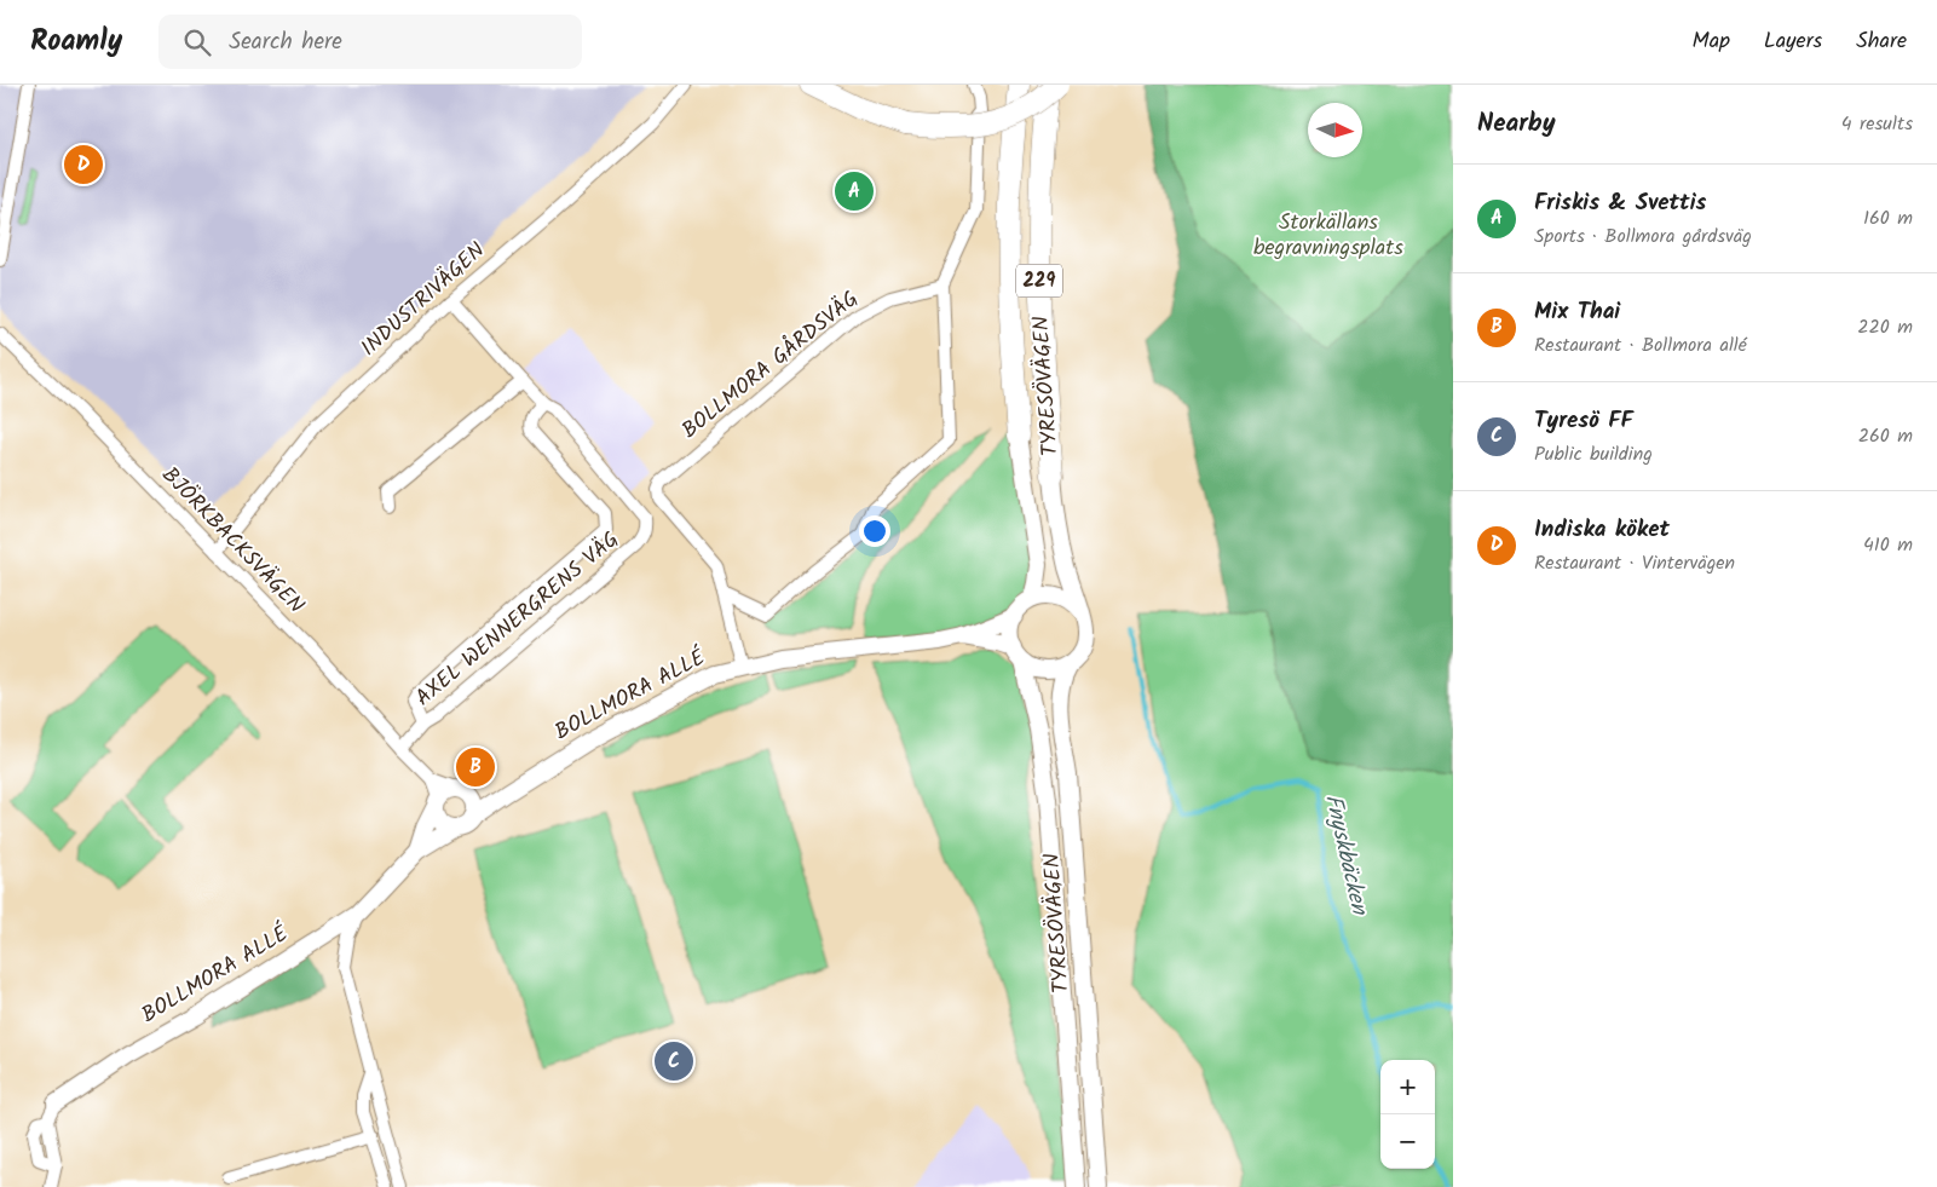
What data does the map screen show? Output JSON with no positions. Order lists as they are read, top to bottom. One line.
{"streets":{"highway":["229","TYRESÖVÄGEN"],"main road":["BOLLMORA ALLÉ"],"street":["INDUSTRIVÄGEN","BOLLMORA GÅRDSVÄG","BJÖRKBACKSVÄGEN","AXEL WENNERGRENS VÄG"]},"crossings":[["INDUSTRIVÄGEN","BJÖRKBACKSVÄGEN"],["INDUSTRIVÄGEN","AXEL WENNERGRENS VÄG"],["BOLLMORA GÅRDSVÄG","BOLLMORA ALLÉ"],["TYRESÖVÄGEN","BOLLMORA ALLÉ"],["BJÖRKBACKSVÄGEN","AXEL WENNERGRENS VÄG"],["BJÖRKBACKSVÄGEN","BOLLMORA ALLÉ"]],"water":["Fnyskbäcken"],"parks":["Storkällans begravningsplats"],"north":"right","page":{"header":"Roamly","search":"Search here","nav":["Map","Layers","Share"],"heading":["Nearby","4 results"],"pins":["D","A","B","C"],"list":[{"mark":"A","name":"Friskis & Svettis","note":"Sports · Bollmora gårdsväg","value":"160 m"},{"mark":"B","name":"Mix Thai","note":"Restaurant · Bollmora allé","value":"220 m"},{"mark":"C","name":"Tyresö FF","note":"Public building","value":"260 m"},{"mark":"D","name":"Indiska köket","note":"Restaurant · Vintervägen","value":"410 m"}],"map_buttons":["+","−"]}}
